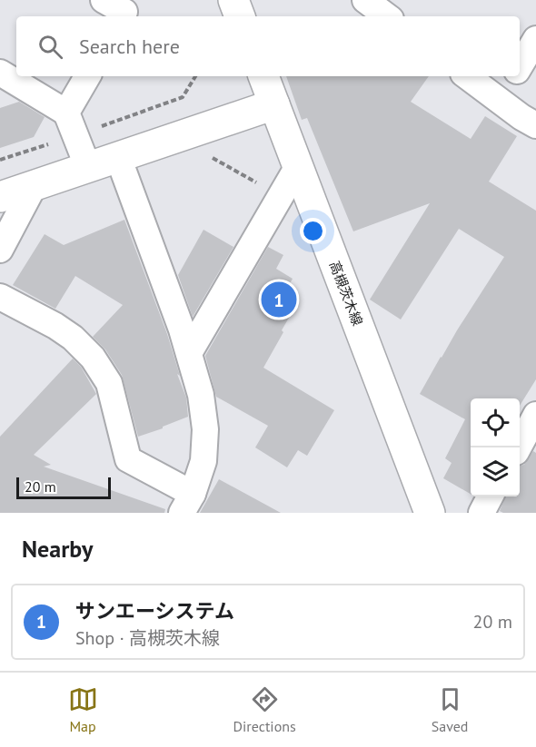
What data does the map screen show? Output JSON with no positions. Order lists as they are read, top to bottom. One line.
{"streets":{"main road":["高槻茨木線"]},"scale_bar":"20 m","page":{"search":"Search here","pins":"1","scale":"20 m","heading":"Nearby","list":[{"mark":"1","name":"サンエーシステム","note":"Shop · 高槻茨木線","value":"20 m"}],"nav":["Map","Directions","Saved"]}}
